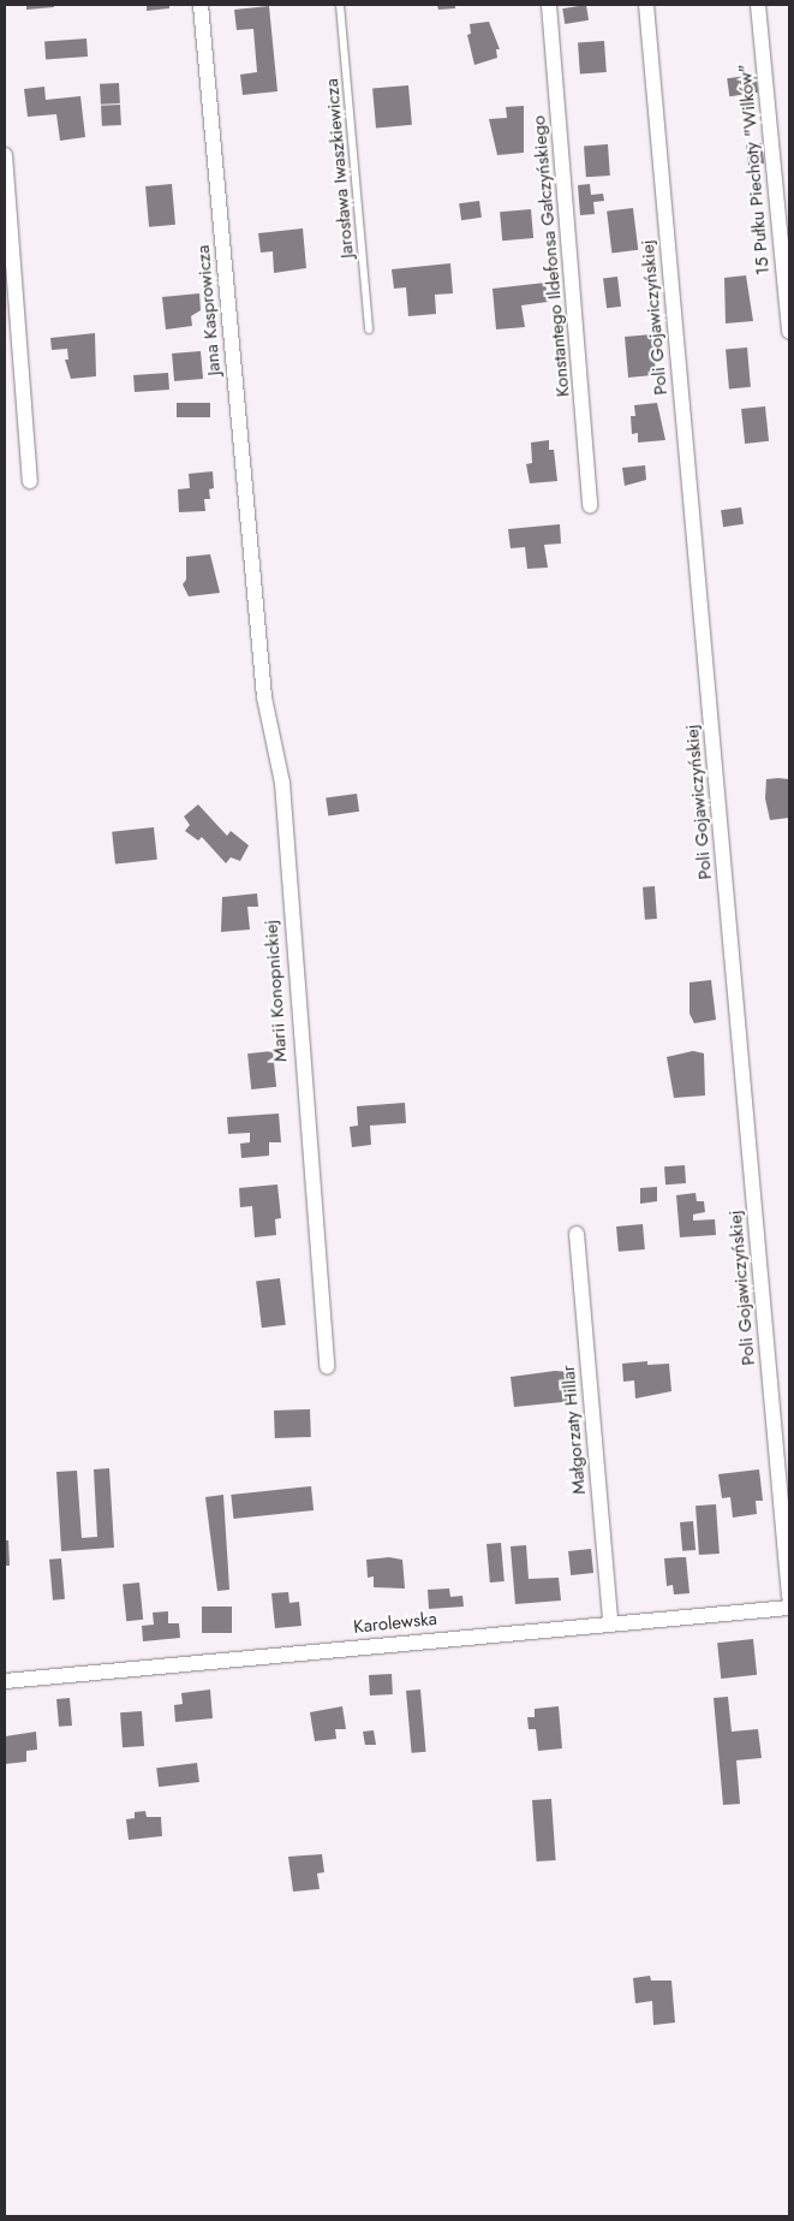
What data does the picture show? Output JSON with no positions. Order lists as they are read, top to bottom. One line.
{"streets":{"street":["15 Pułku Piechoty \"Wilków\"","Konstantego Ildefonsa Gałczyńskiego","Jana Kasprowicza","Poli Gojawiczyńskiej","Marii Konopnickiej","Małgorzaty Hillar","Karolewska"],"lane":["Jarosława Iwaszkiewicza"]},"crossings":[["Jana Kasprowicza","Marii Konopnickiej"],["Małgorzaty Hillar","Karolewska"]]}
